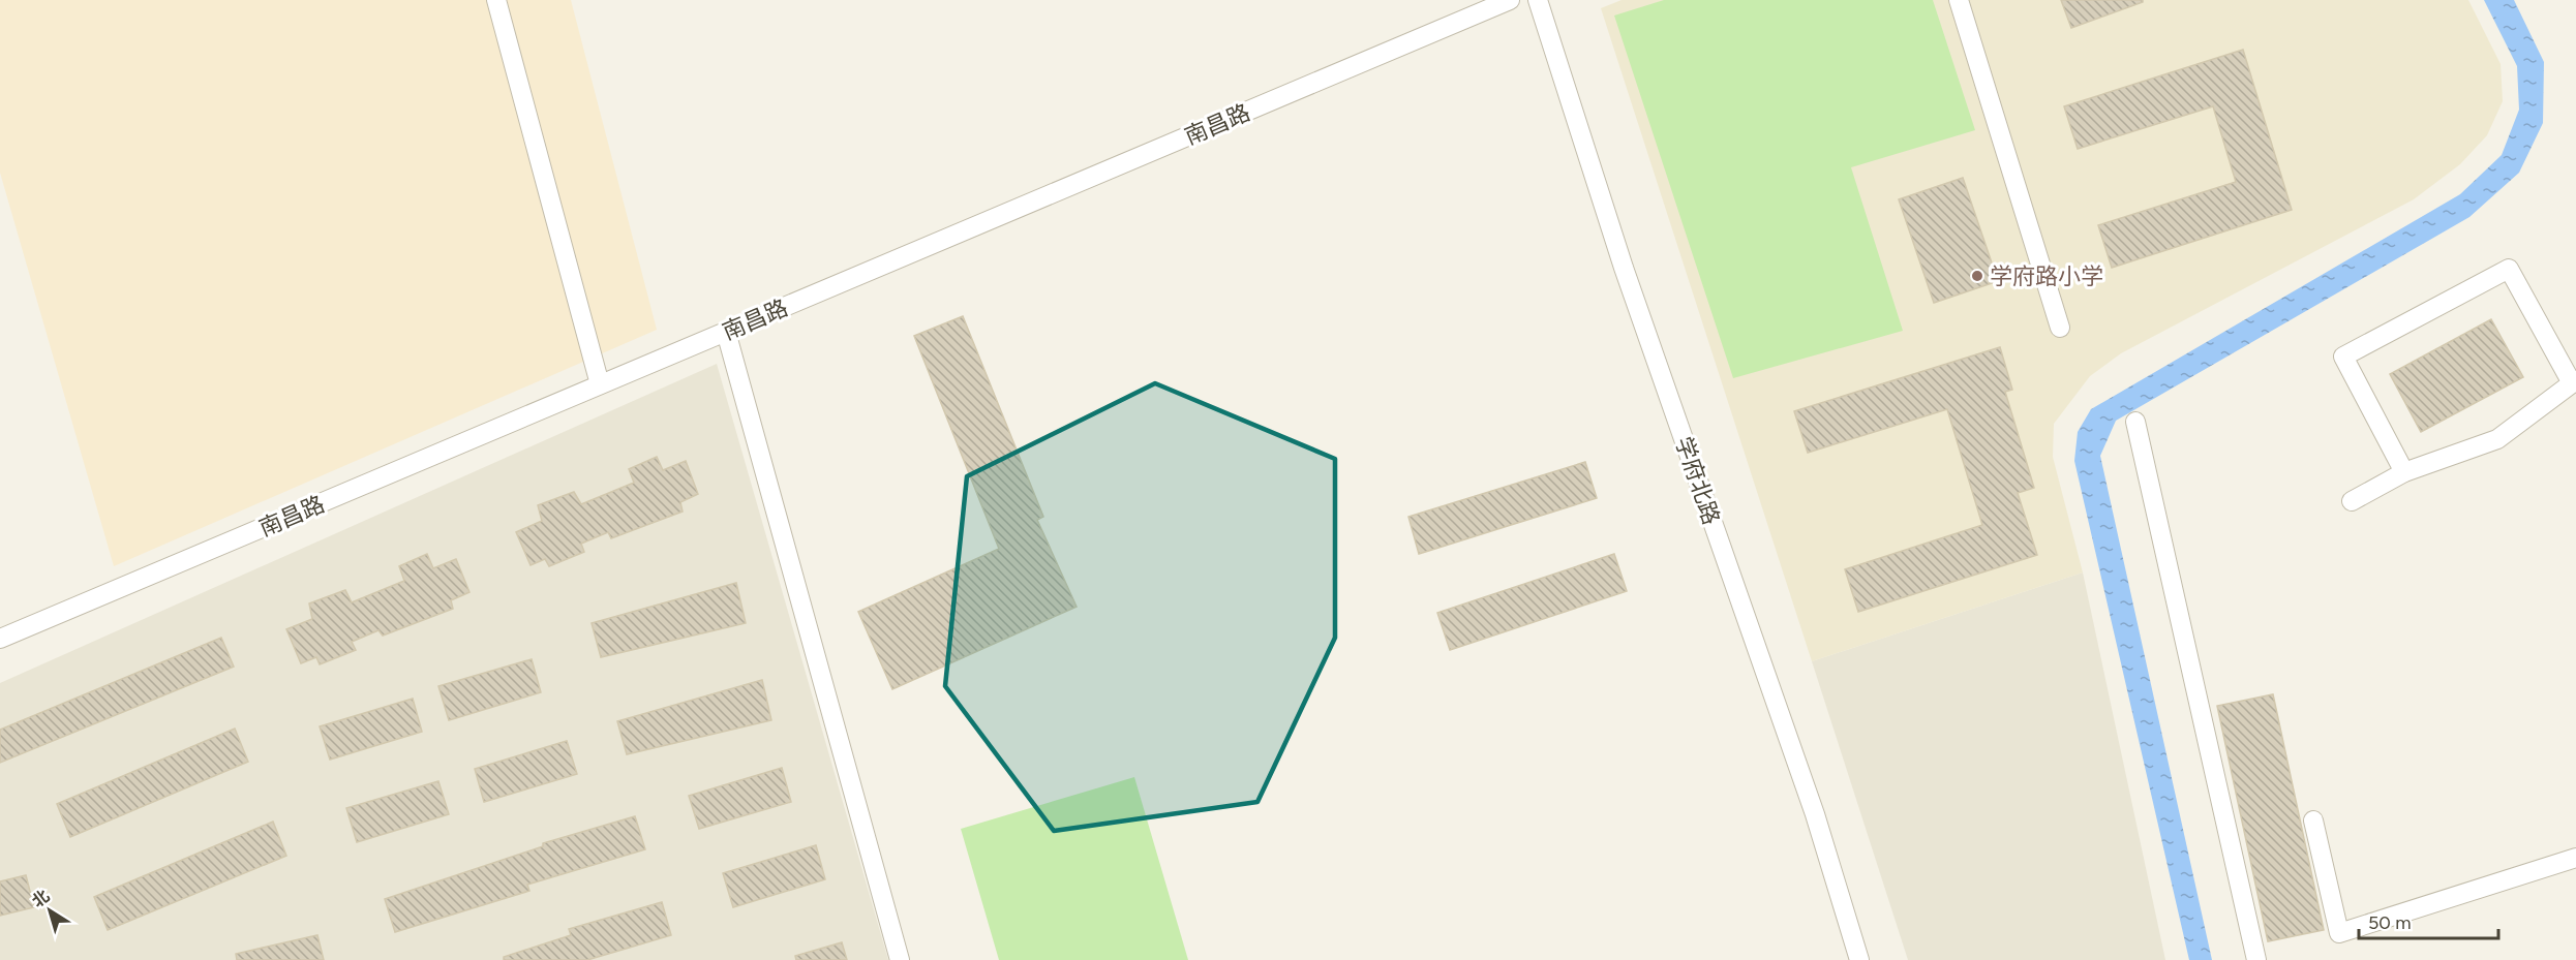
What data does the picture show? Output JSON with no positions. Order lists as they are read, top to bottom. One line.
{"streets":{"street":["南昌路","学府北路"]},"places":["学府路小学"],"scale_bar":"50 m","north":"top left"}
